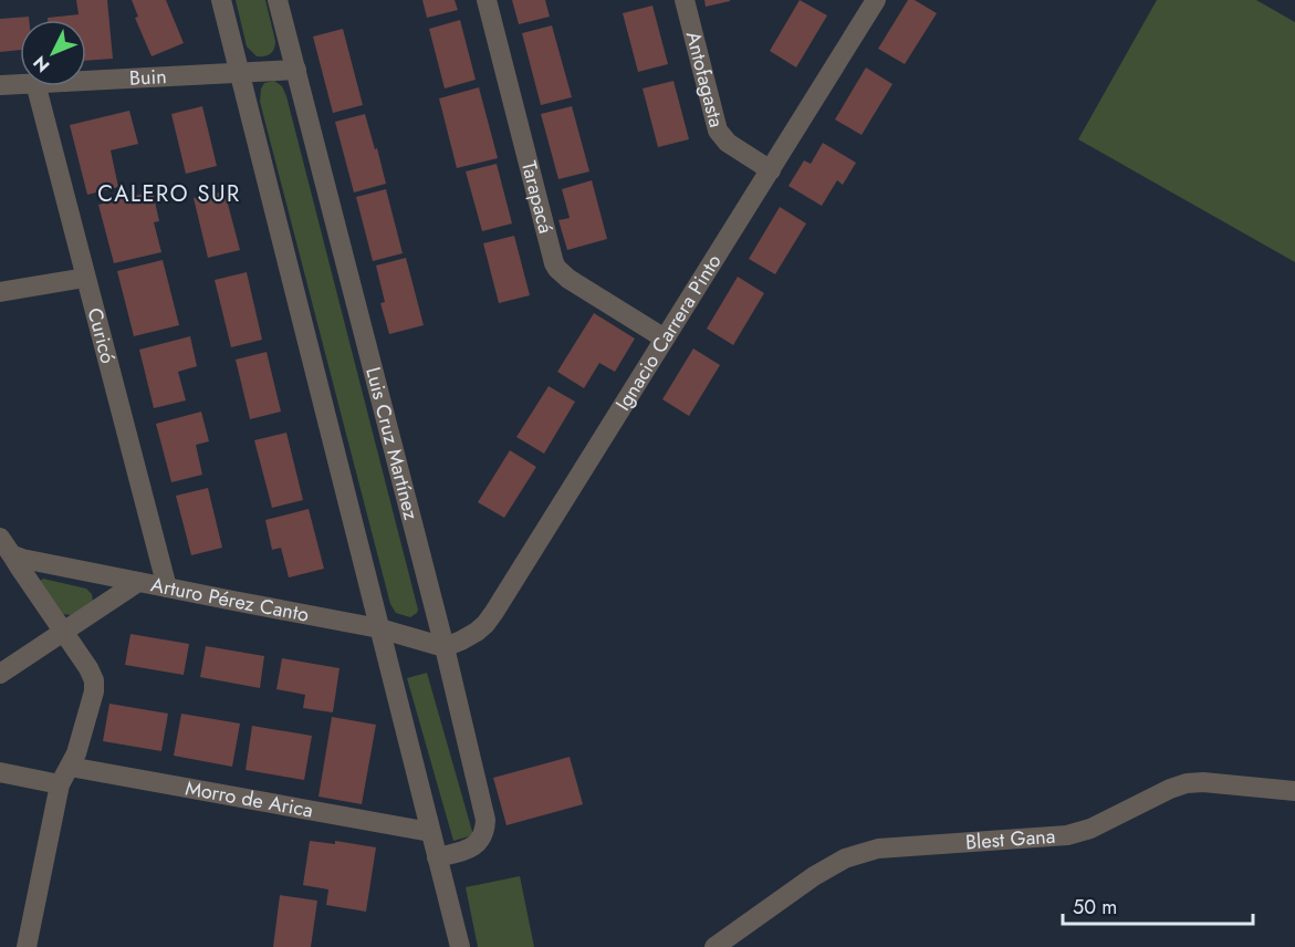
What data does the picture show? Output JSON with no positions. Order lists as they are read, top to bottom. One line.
{"streets":{"street":["Buin","Antofagasta","Tarapacá","Ignacio Carrera Pinto","Curicó","Luis Cruz Martínez","Arturo Pérez Canto","Morro de Arica","Blest Gana"]},"crossings":[["Buin","Luis Cruz Martínez"],["Antofagasta","Ignacio Carrera Pinto"],["Tarapacá","Ignacio Carrera Pinto"],["Ignacio Carrera Pinto","Luis Cruz Martínez"],["Ignacio Carrera Pinto","Arturo Pérez Canto"],["Curicó","Arturo Pérez Canto"],["Luis Cruz Martínez","Arturo Pérez Canto"]],"districts":["CALERO SUR"],"scale_bar":"50 m","north":"bottom left"}
